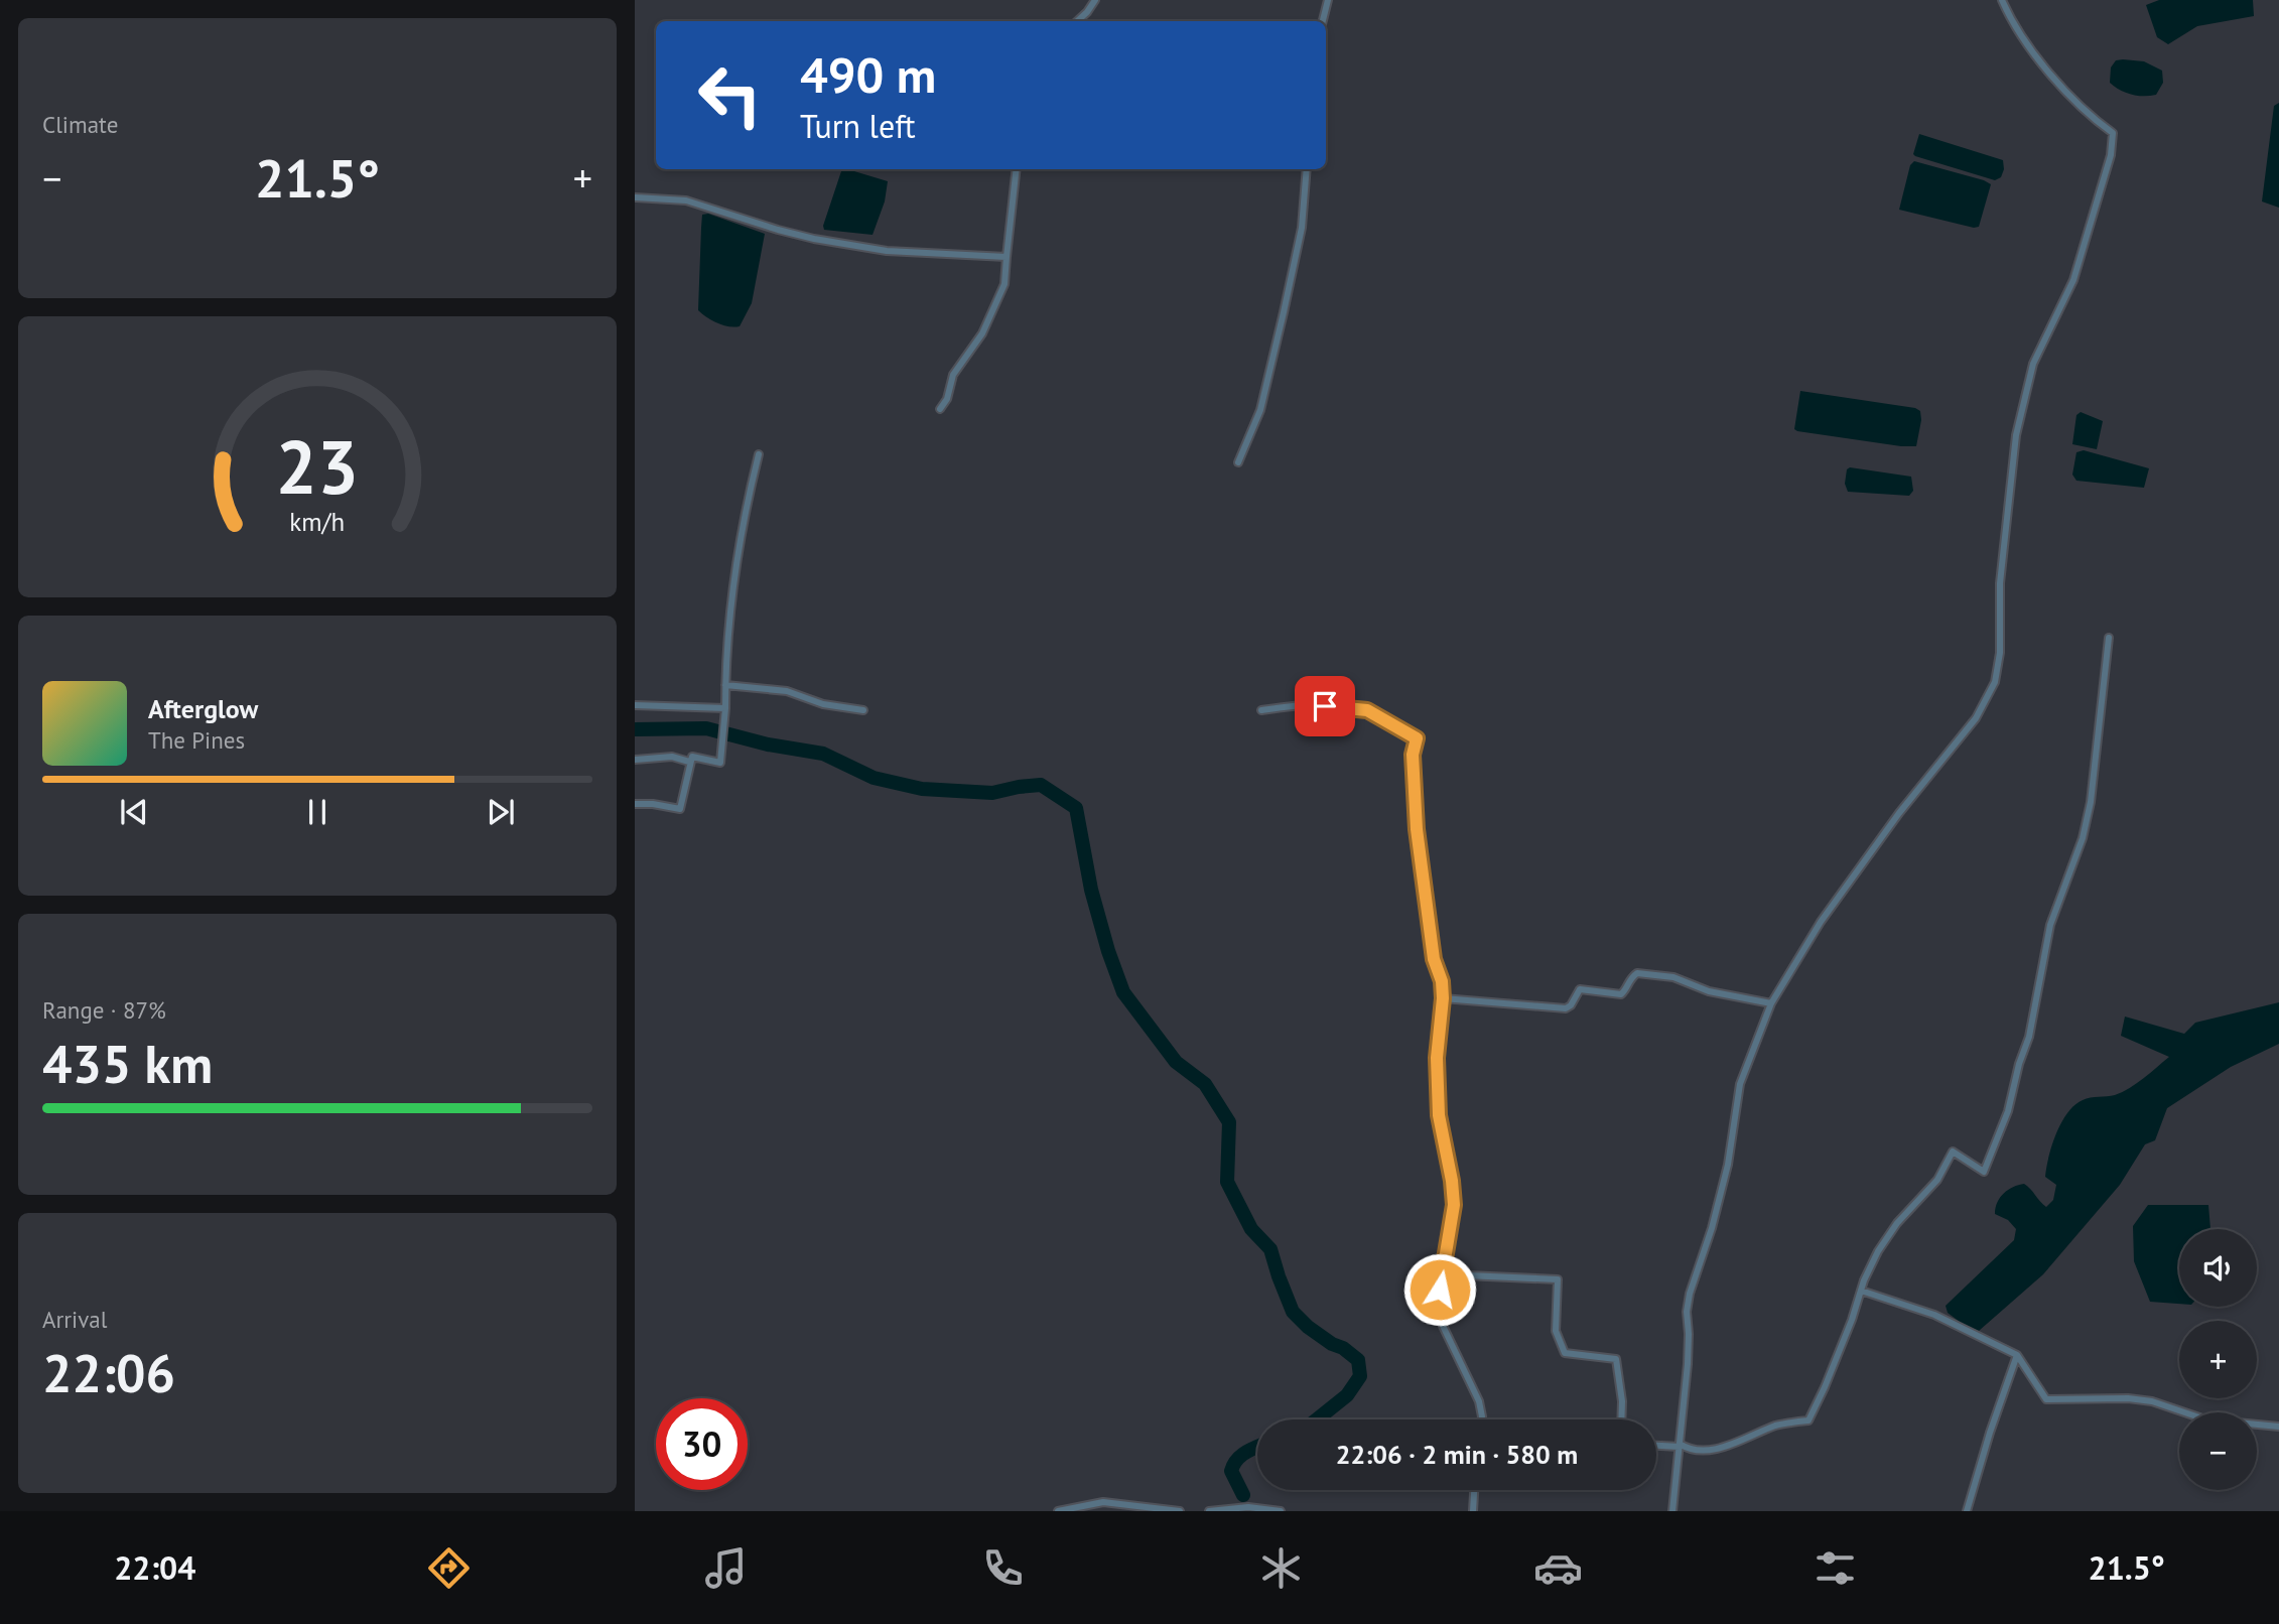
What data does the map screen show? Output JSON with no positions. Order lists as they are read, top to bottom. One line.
{"page":{"tile":["Climate",["Range · 87%","435 km"],["Arrival","22:06"]],"turn":["490 m","Turn left"],"heat":["−","21.5°","+"],"song":["Afterglow","The Pines"],"map_buttons":["+","−"],"limit":"30","trip":"22:06 · 2 min · 580 m","tabs":["22:04","21.5°"],"gauge":["23","km/h"]}}
